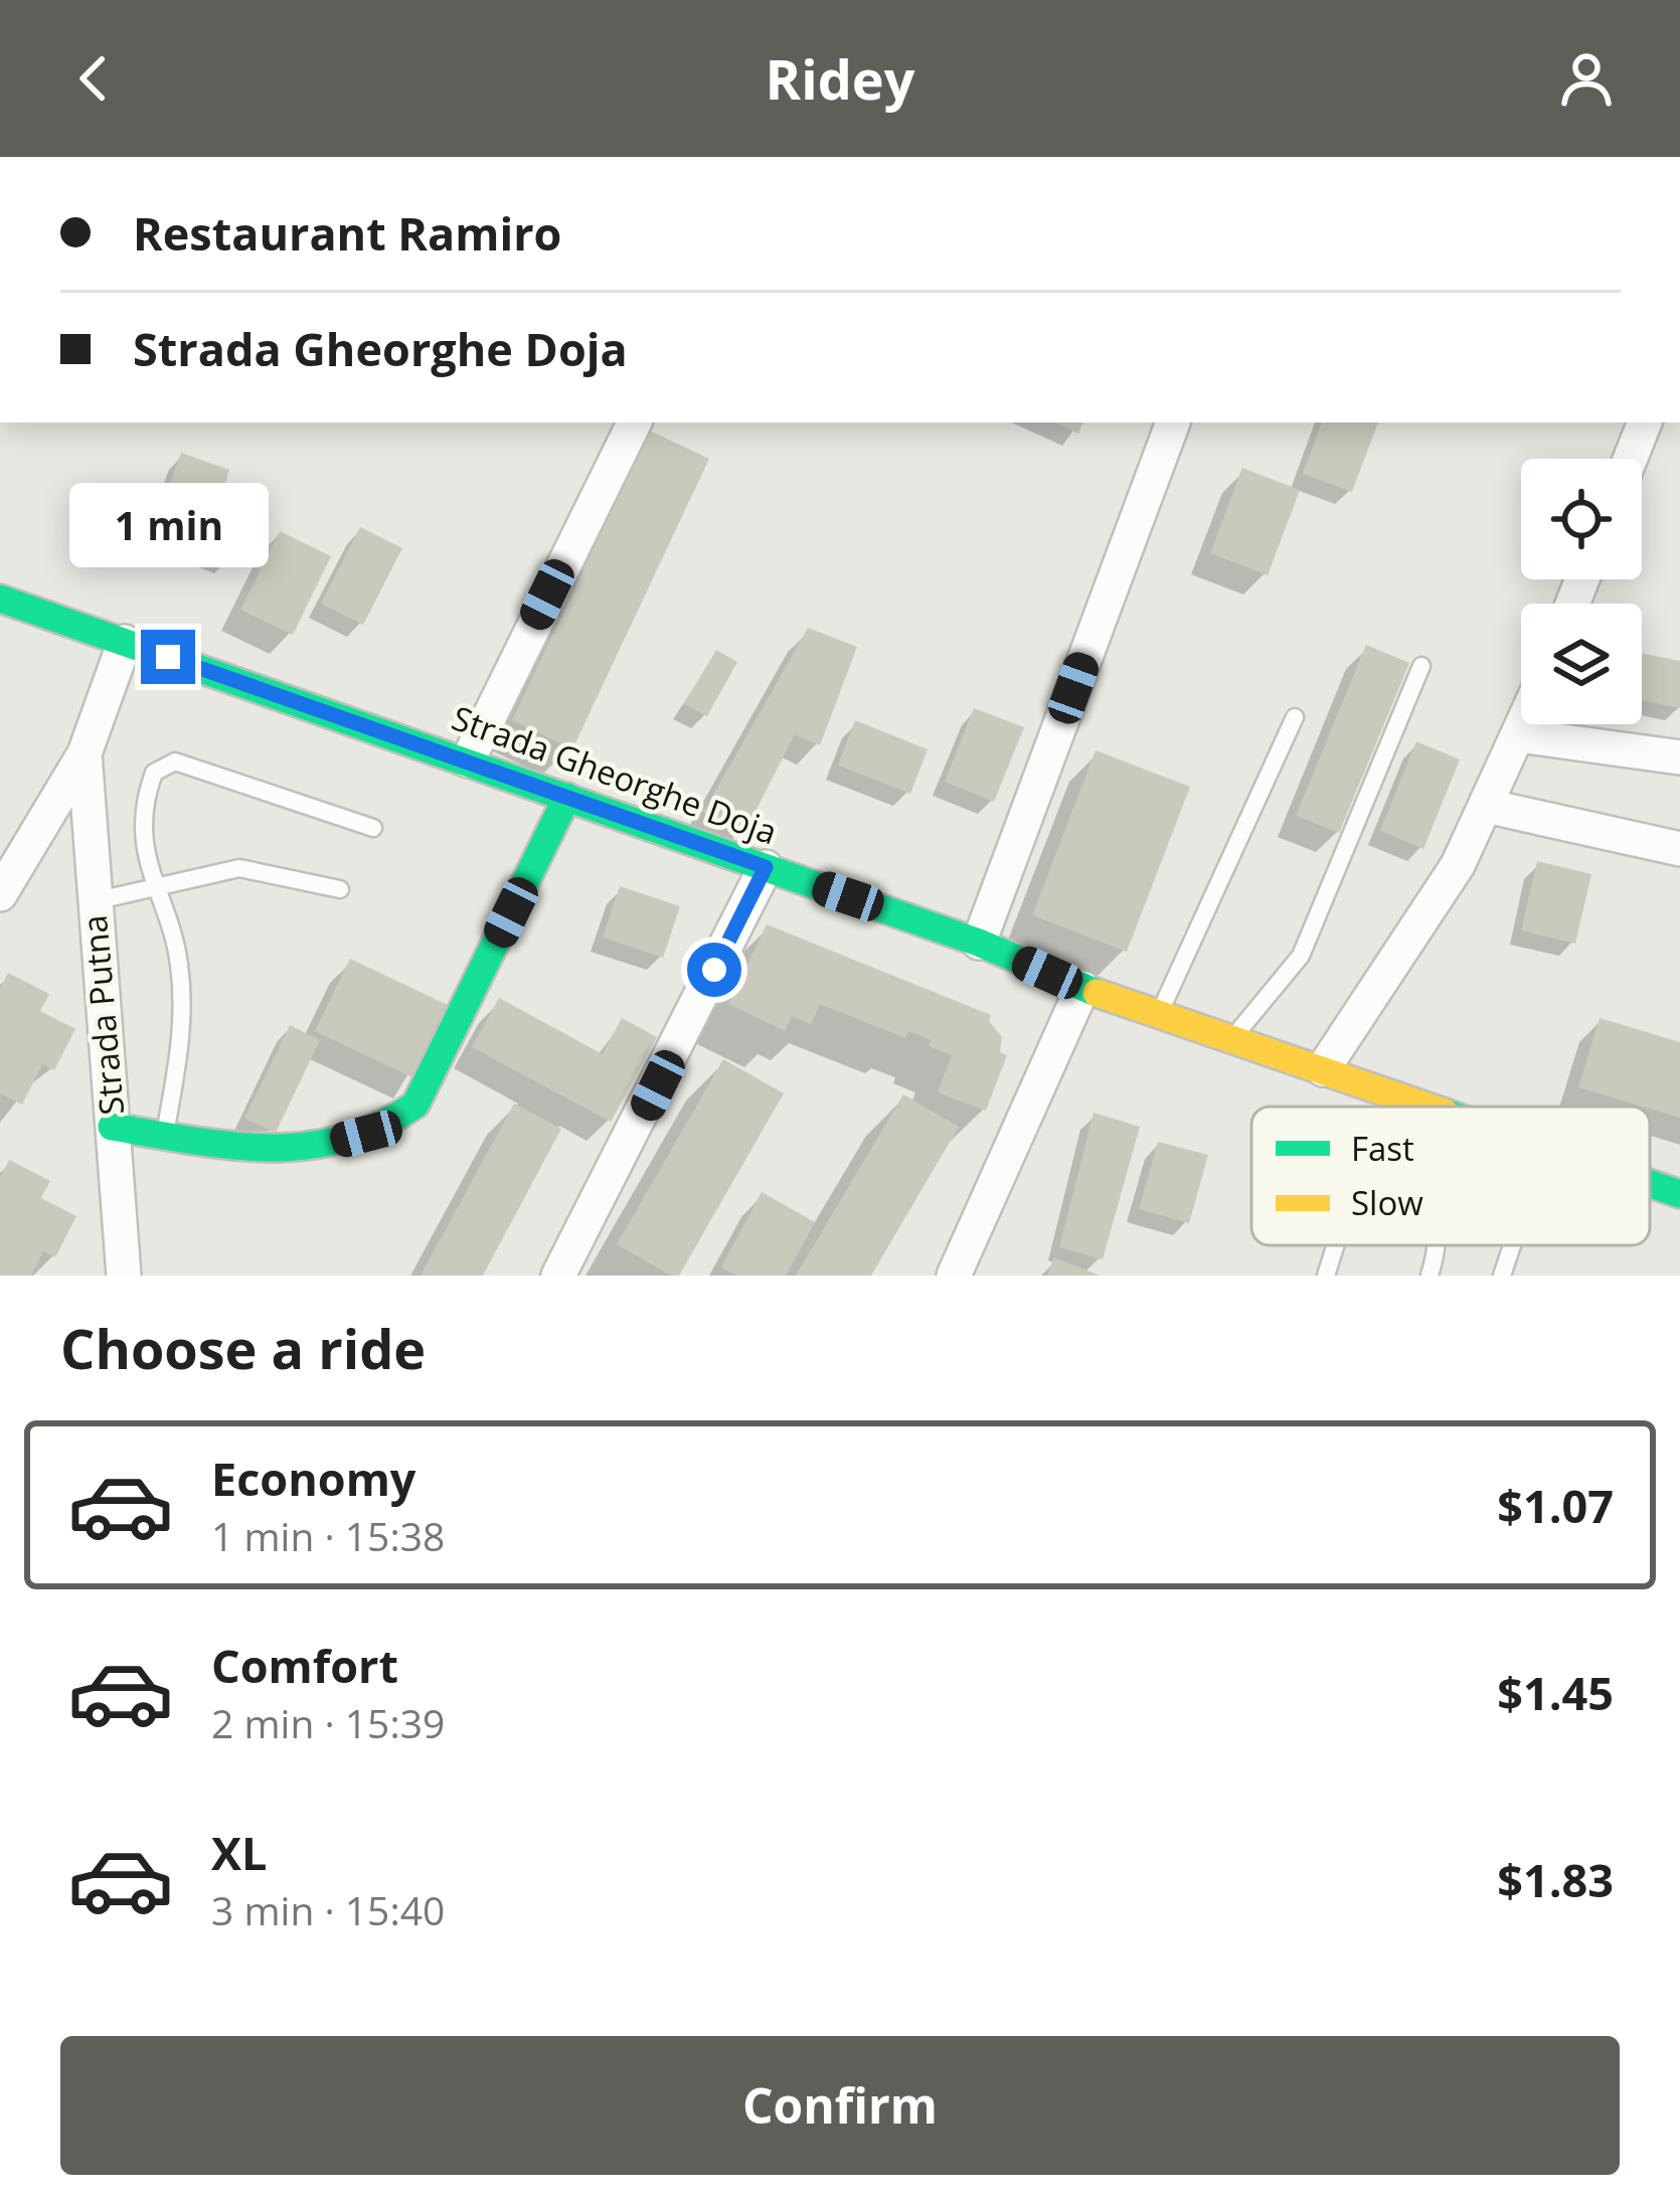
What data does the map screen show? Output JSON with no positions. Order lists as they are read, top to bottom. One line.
{"streets":{"main road":["Strada Gheorghe Doja"],"street":["Strada Putna"]},"crossings":[["Strada Gheorghe Doja","Strada Putna"]],"legend":["Fast","Slow"],"page":{"header":"Ridey","banner":["Restaurant Ramiro","Strada Gheorghe Doja"],"bubble":"1 min","heading":"Choose a ride","list":[{"name":"Economy","note":"1 min · 15:38","value":"$1.07"},{"name":"Comfort","note":"2 min · 15:39","value":"$1.45"},{"name":"XL","note":"3 min · 15:40","value":"$1.83"}],"buttons":"Confirm"}}
